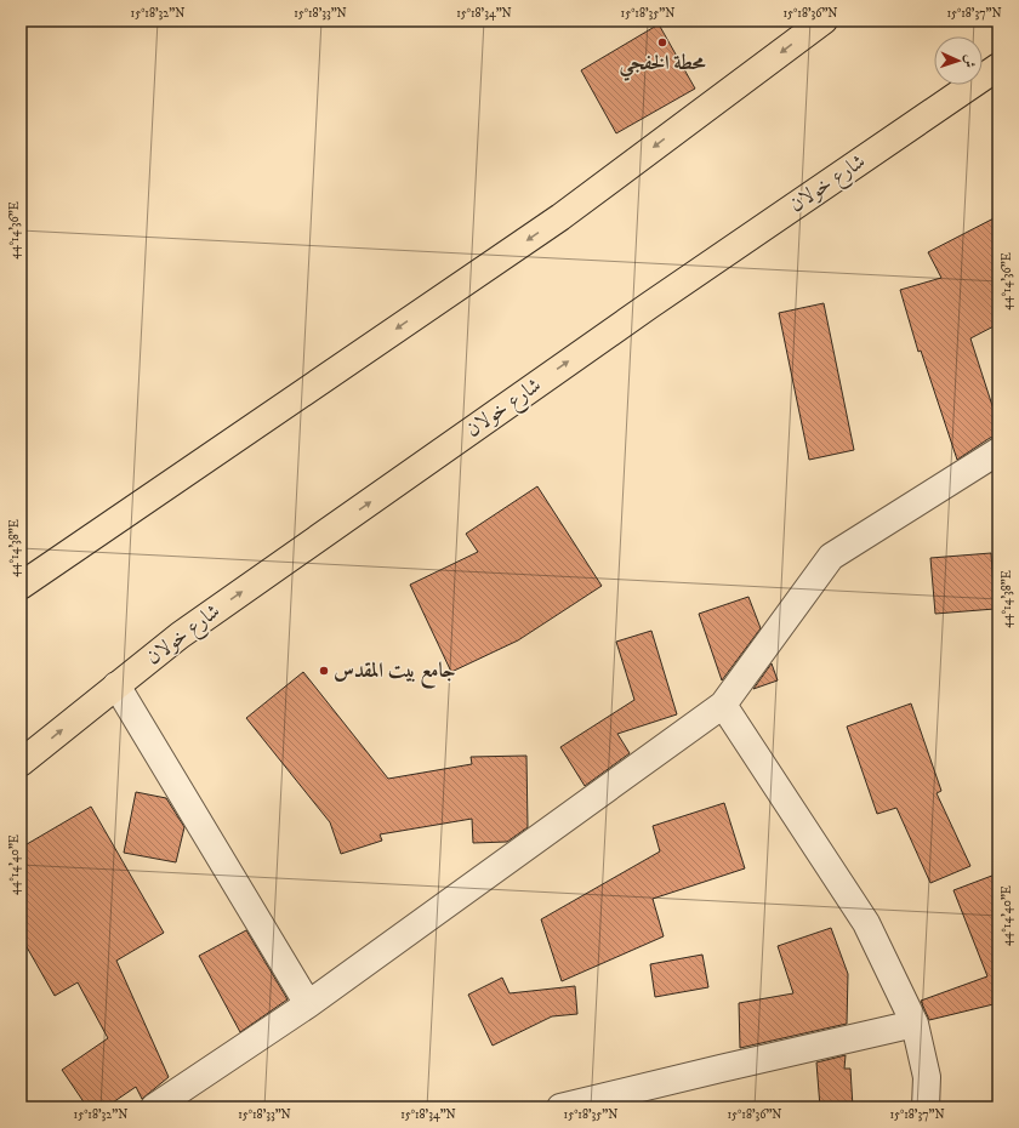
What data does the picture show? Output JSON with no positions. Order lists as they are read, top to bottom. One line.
{"streets":{"main road":["شارع خولان"]},"places":["محطة الخفجي","جامع بيت المقدس"],"north":"right","coordinates":["15°18'32\"N","15°18'33\"N","15°18'34\"N","15°18'35\"N","15°18'36\"N","15°18'37\"N","44°14'36\"E","44°14'38\"E","44°14'40\"E"]}
